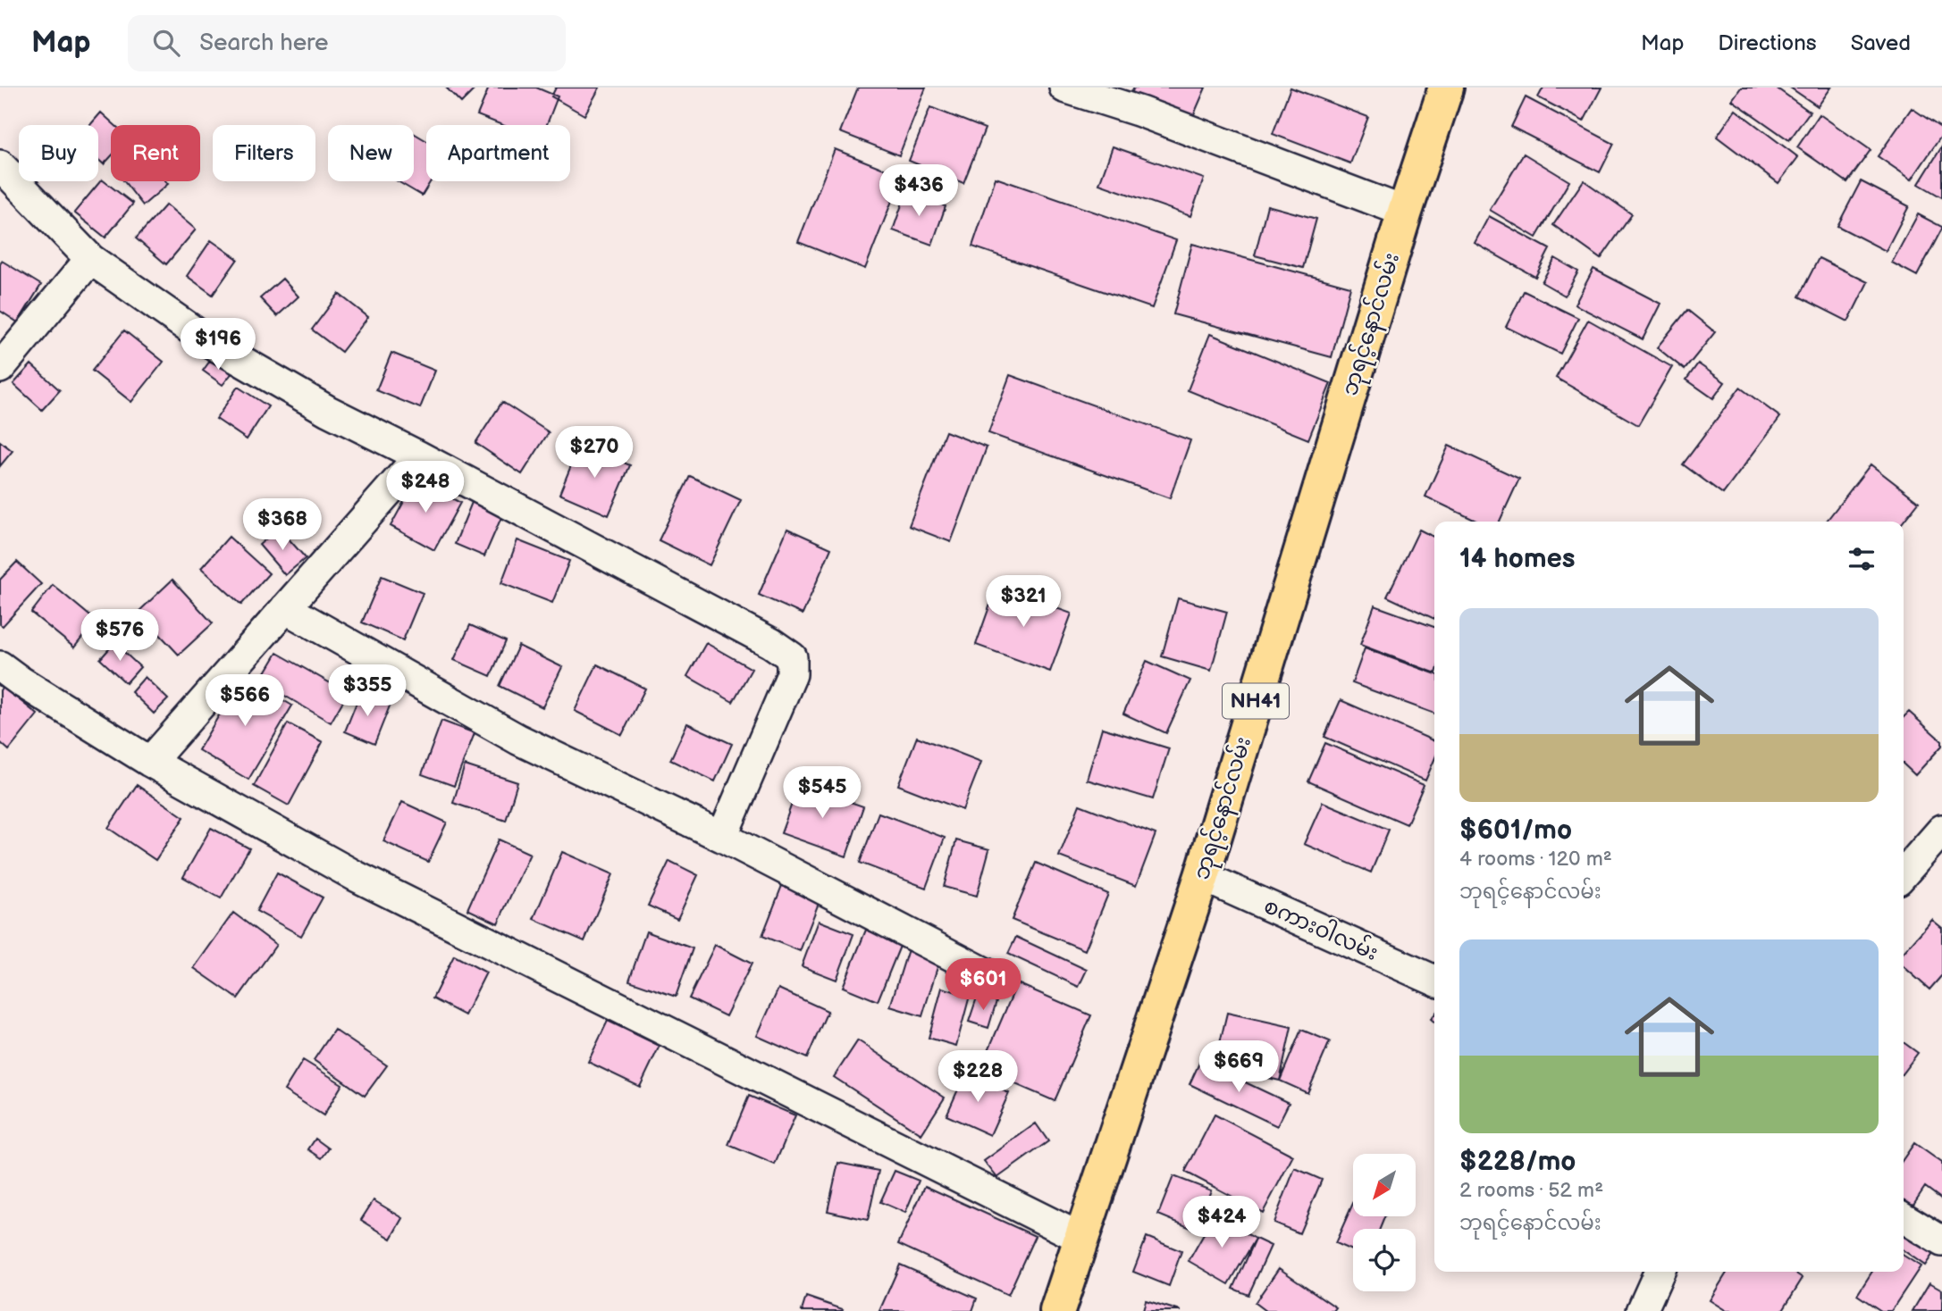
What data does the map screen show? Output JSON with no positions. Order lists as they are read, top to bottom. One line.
{"streets":{"highway":["ဘုရင့်နောင်လမ်း","NH41"],"street":["စကားဝါလမ်း"]},"crossings":[["ဘုရင့်နောင်လမ်း","စကားဝါလမ်း"]],"north":"bottom left","page":{"header":"Map","search":"Search here","nav":["Map","Directions","Saved"],"chip":["Buy","Rent","Filters","New","Apartment"],"price":["$436","$196","$270","$248","$368","$321","$576","$355","$566","$545","$601","$669","$228","$424"],"heading":"14 homes","list":[{"name":"$601/mo","note":"4 rooms · 120 m² · ဘုရင့်နောင်လမ်း"},{"name":"$228/mo","note":"2 rooms · 52 m² · ဘုရင့်နောင်လမ်း"}]}}
